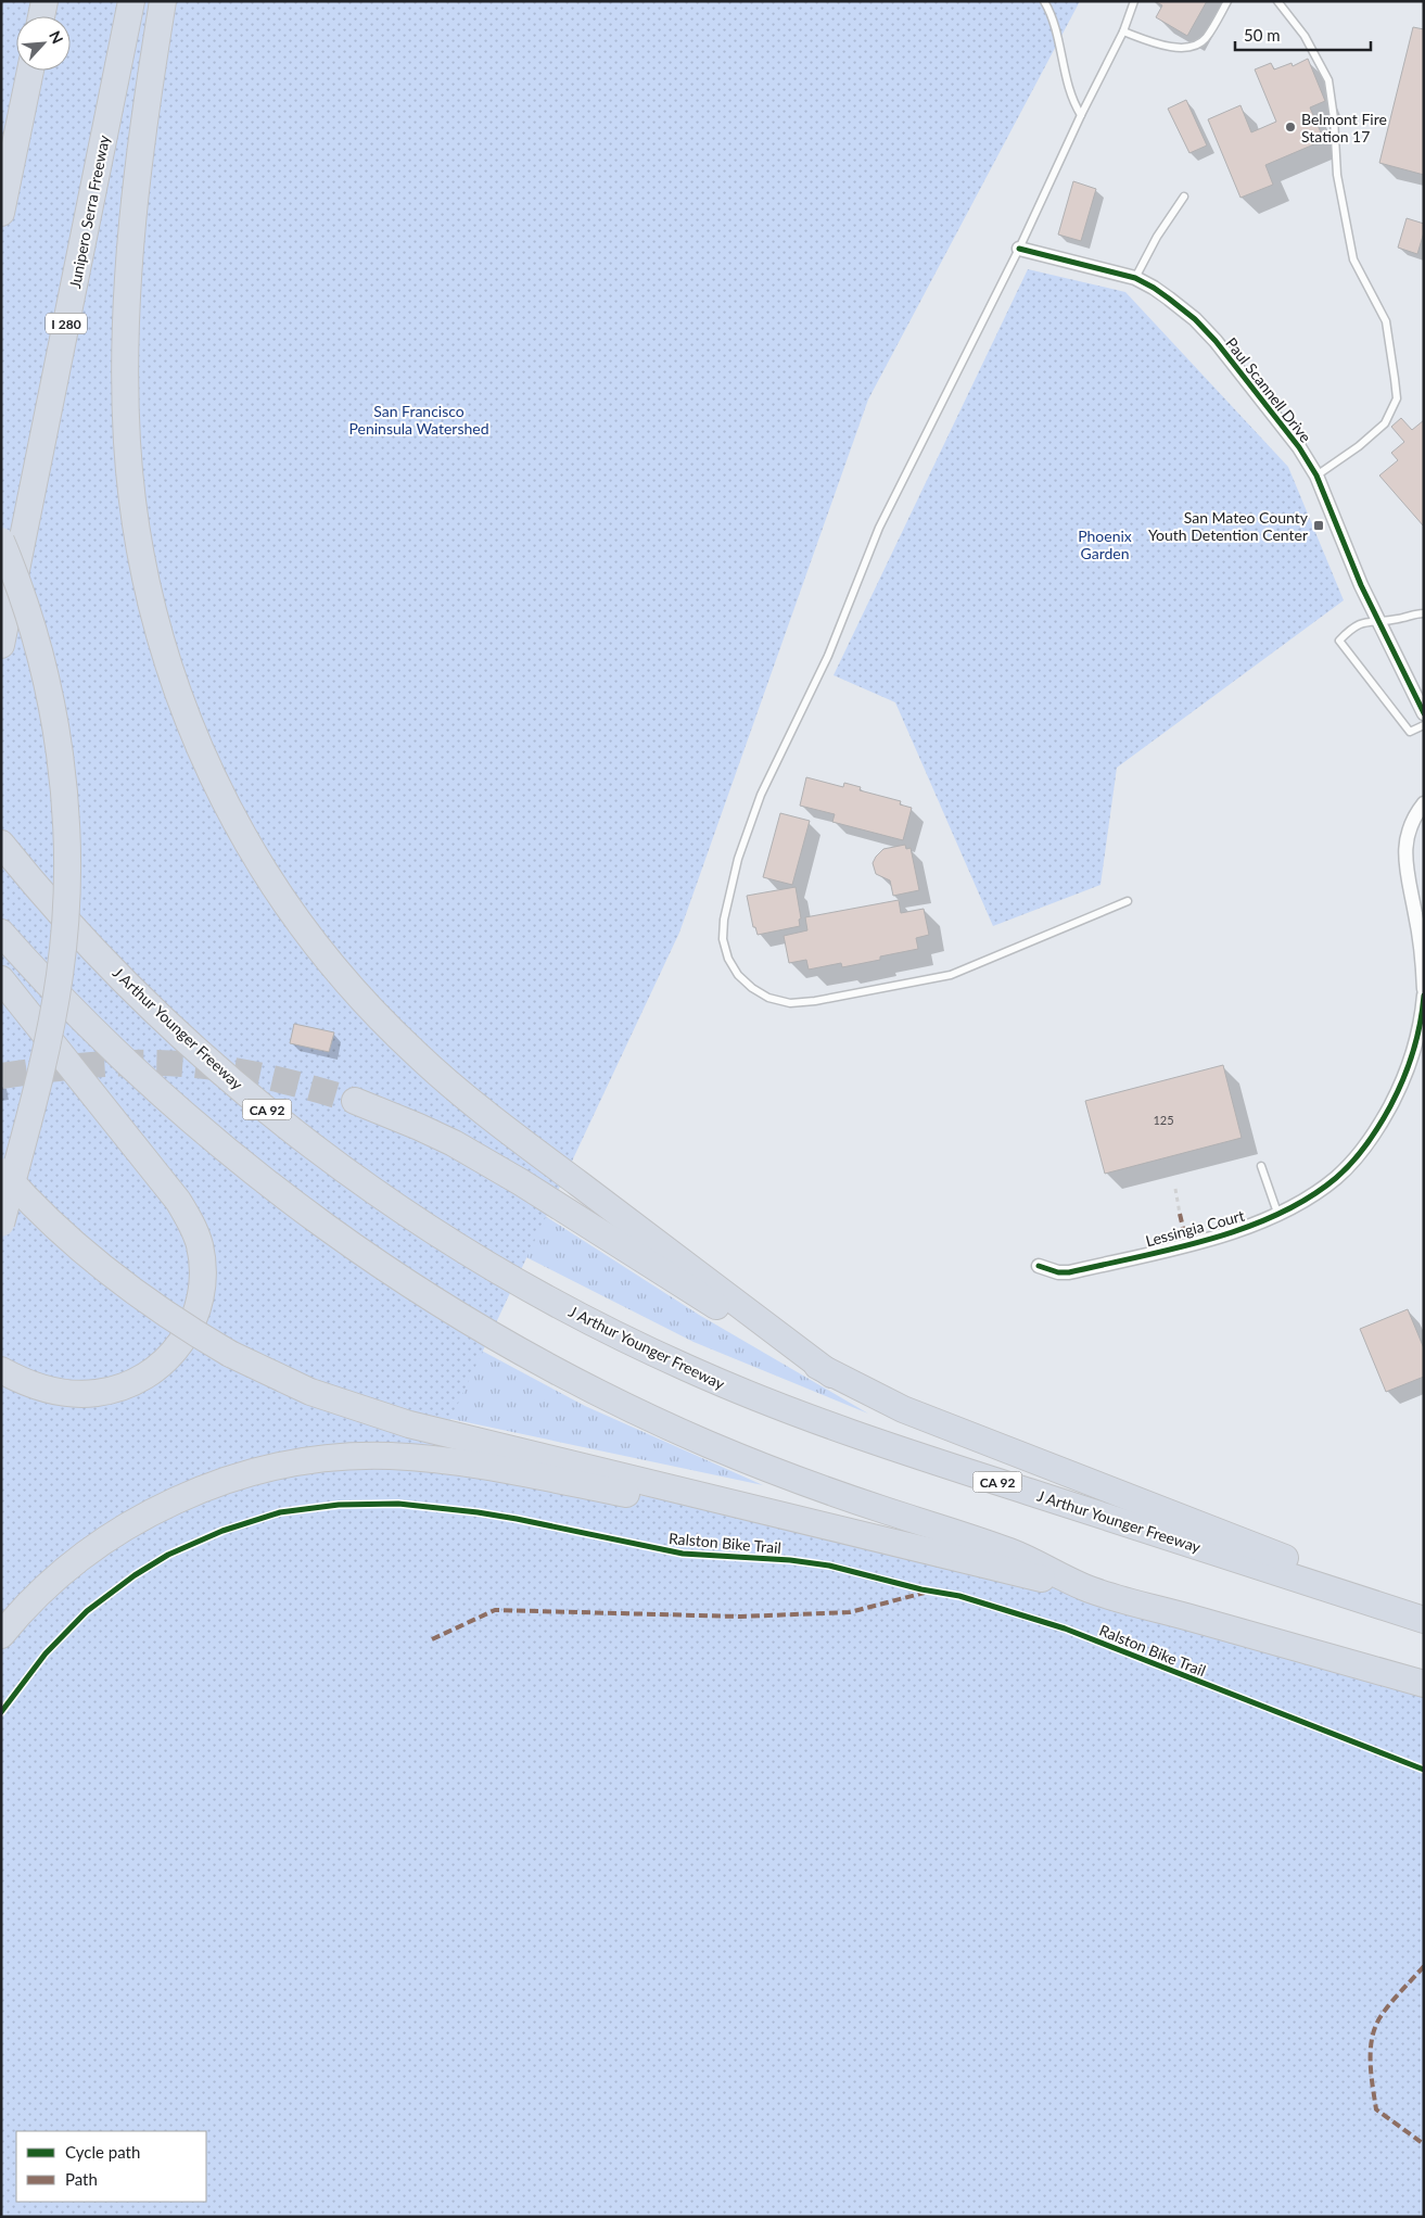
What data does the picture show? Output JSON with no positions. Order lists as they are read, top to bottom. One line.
{"streets":{"highway":["Junipero Serra Freeway","I 280","J Arthur Younger Freeway","CA 92"],"street":["Paul Scannell Drive","Lessingia Court"],"cycle path":["Ralston Bike Trail"]},"parks":["San Francisco Peninsula Watershed","Phoenix Garden"],"places":{"other":["Belmont Fire Station 17"],"transit":["San Mateo County Youth Detention Center"]},"house_numbers":["125"],"legend":["Cycle path","Path"],"scale_bar":"50 m","north":"top right"}
